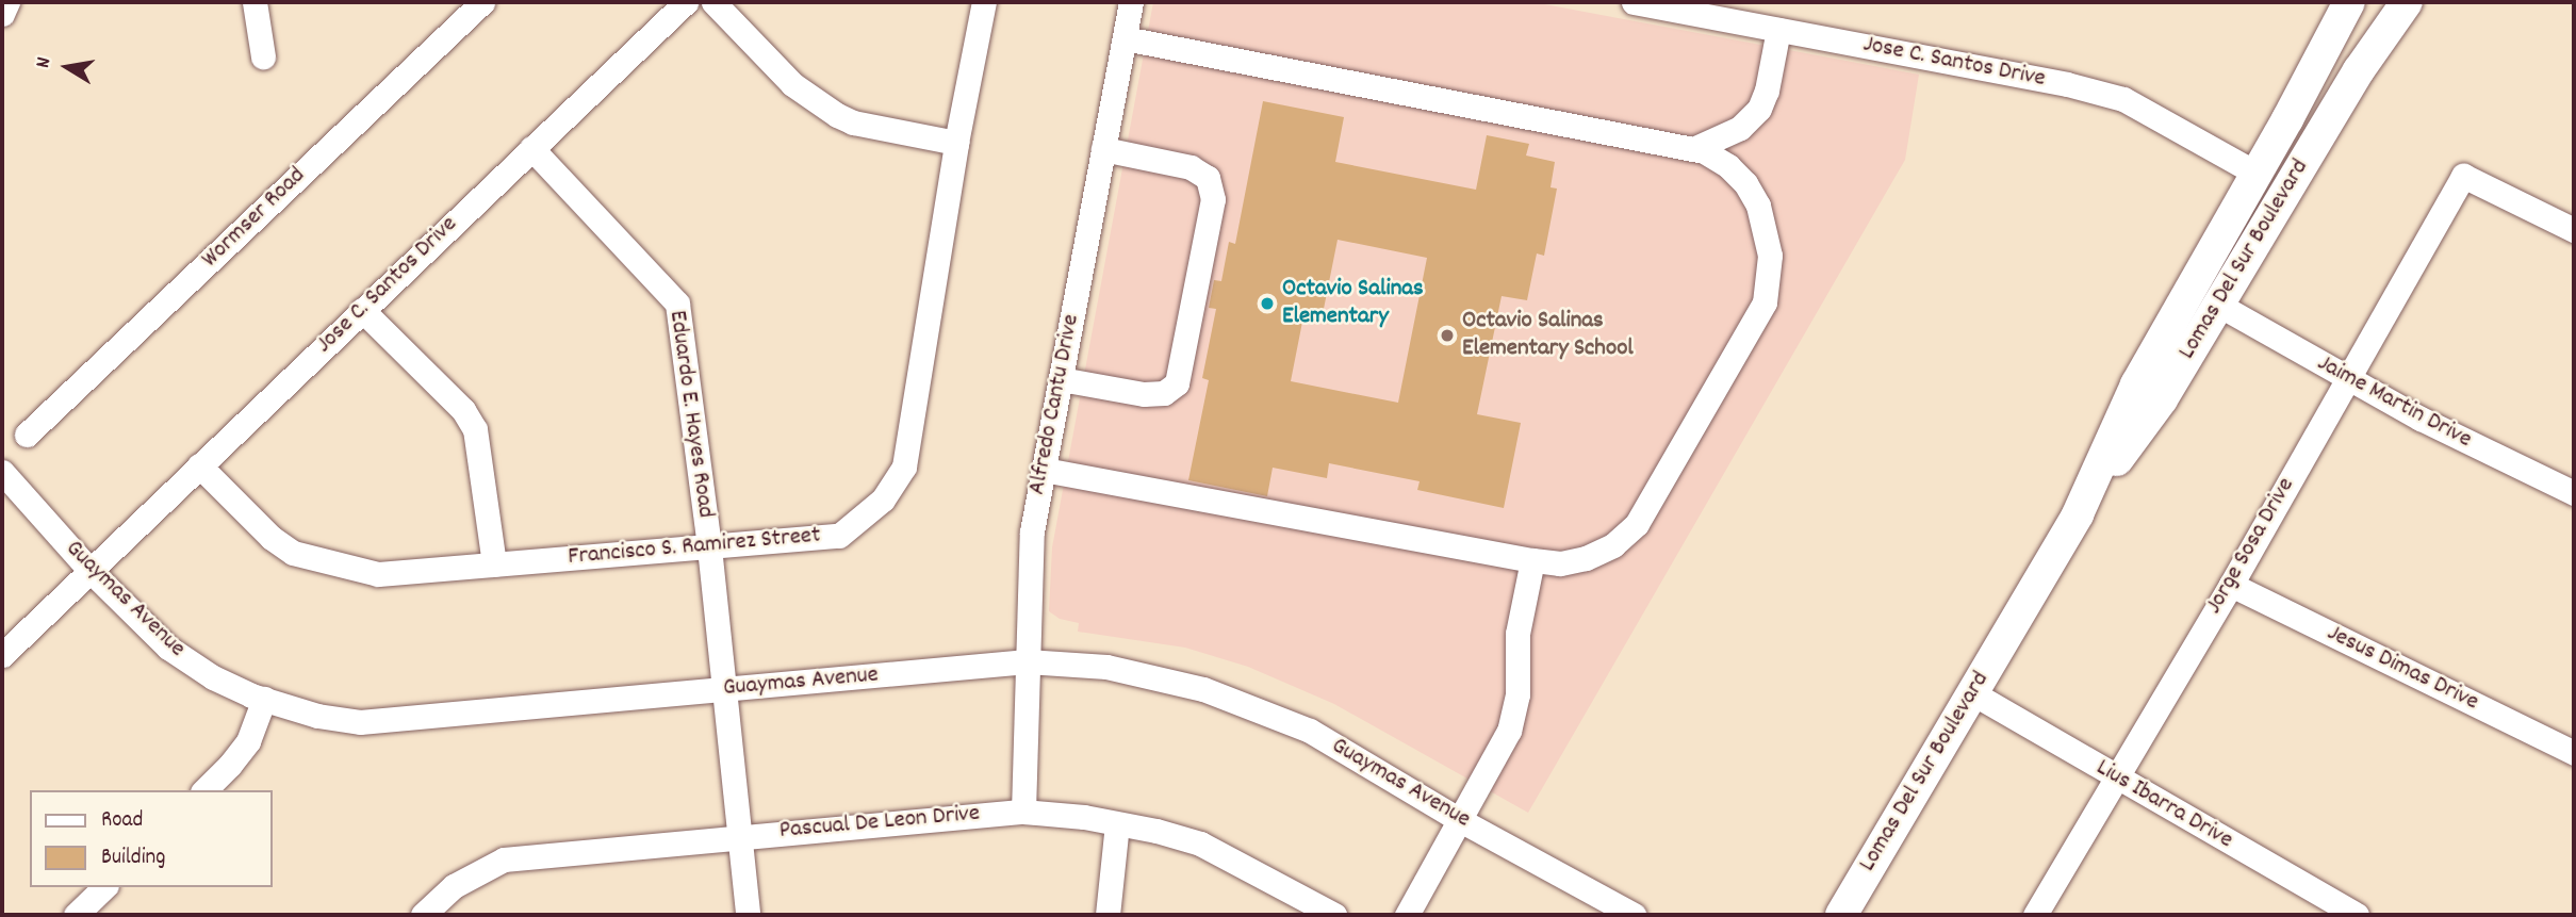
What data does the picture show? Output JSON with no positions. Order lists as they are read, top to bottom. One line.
{"streets":{"main road":["Lomas Del Sur Boulevard"],"street":["Jose C. Santos Drive","Wormser Road","Jaime Martin Drive","Alfredo Cantu Drive","Eduardo E. Hayes Road","Jorge Sosa Drive","Francisco S. Ramirez Street","Guaymas Avenue","Jesus Dimas Drive","Lius Ibarra Drive","Pascual De Leon Drive"]},"crossings":[["Jose C. Santos Drive","Lomas Del Sur Boulevard"],["Jose C. Santos Drive","Eduardo E. Hayes Road"],["Jose C. Santos Drive","Francisco S. Ramirez Street"],["Jose C. Santos Drive","Guaymas Avenue"],["Lomas Del Sur Boulevard","Jaime Martin Drive"],["Lomas Del Sur Boulevard","Lius Ibarra Drive"],["Jaime Martin Drive","Jorge Sosa Drive"],["Alfredo Cantu Drive","Guaymas Avenue"],["Alfredo Cantu Drive","Pascual De Leon Drive"],["Eduardo E. Hayes Road","Francisco S. Ramirez Street"],["Eduardo E. Hayes Road","Guaymas Avenue"],["Eduardo E. Hayes Road","Pascual De Leon Drive"],["Jorge Sosa Drive","Jesus Dimas Drive"],["Jorge Sosa Drive","Lius Ibarra Drive"]],"places":["Octavio Salinas Elementary","Octavio Salinas Elementary School"],"legend":["Road","Building"],"north":"left"}
